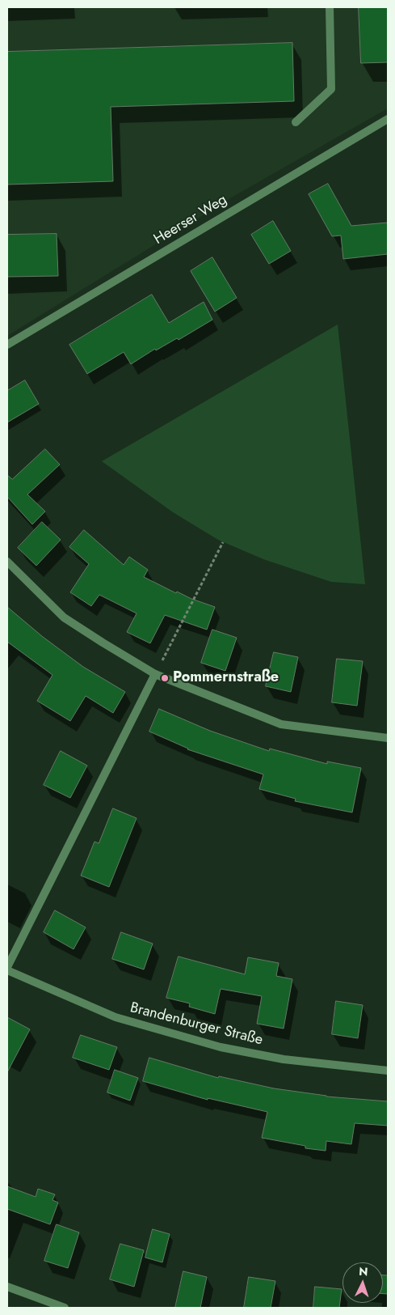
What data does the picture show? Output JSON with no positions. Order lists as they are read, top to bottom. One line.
{"streets":{"street":["Heerser Weg","Brandenburger Straße"]},"places":["Pommernstraße"],"north":"top"}
